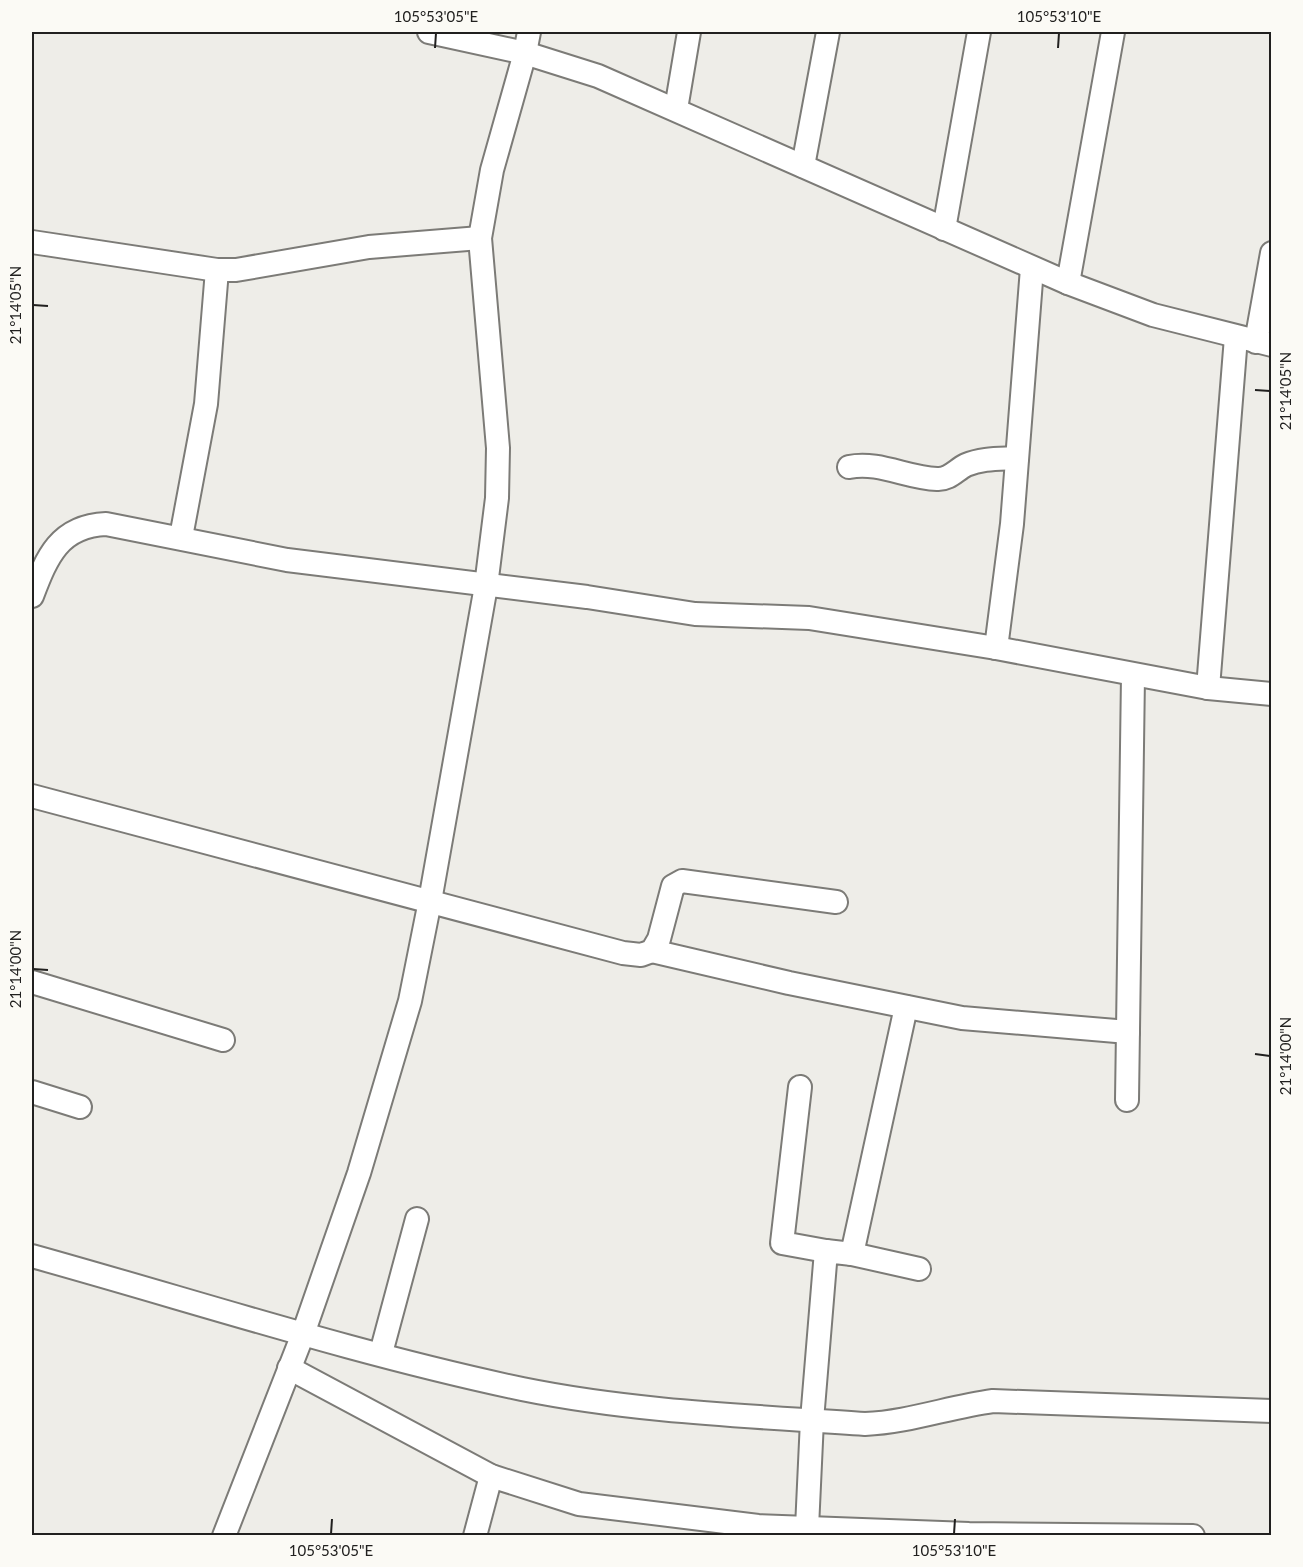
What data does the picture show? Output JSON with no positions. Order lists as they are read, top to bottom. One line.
{"coordinates":["105°53'05\"E","105°53'10\"E","21°14'05\"N","21°14'00\"N"]}
